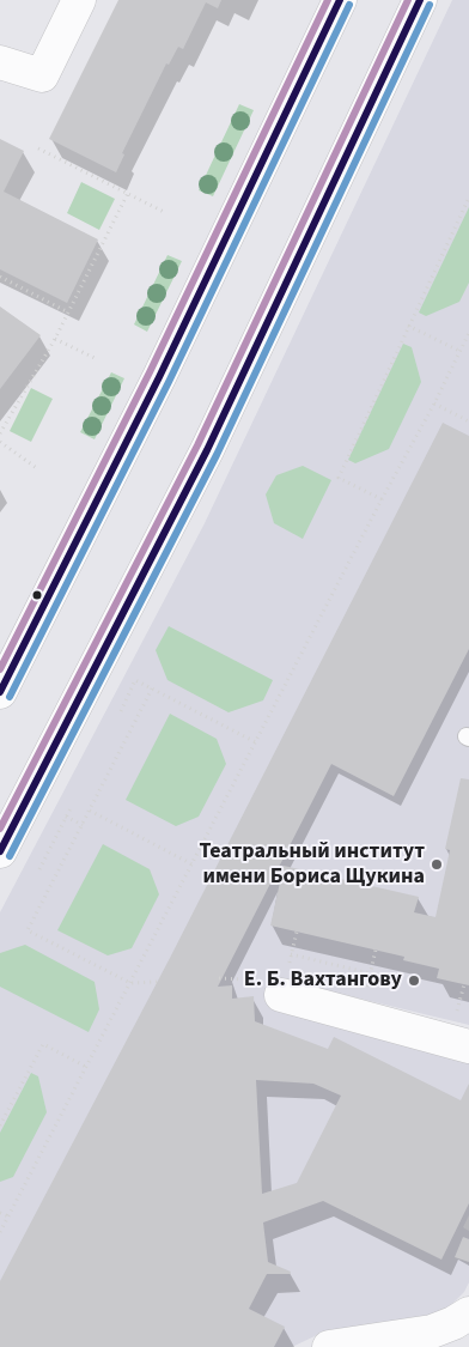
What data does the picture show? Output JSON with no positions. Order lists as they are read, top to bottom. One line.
{"places":["Театральный институт имени Бориса Щукина","Е. Б. Вахтангову"]}
